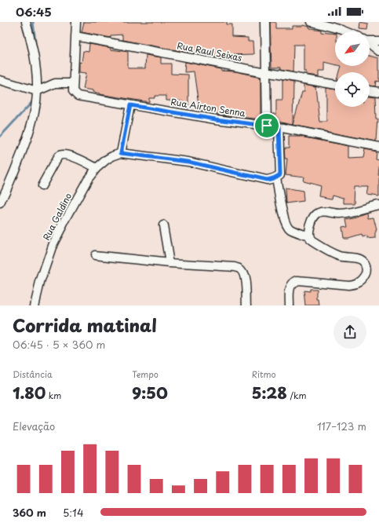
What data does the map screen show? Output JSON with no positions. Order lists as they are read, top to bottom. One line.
{"streets":{"street":["Rua Raul Seixas","Rua Aírton Senna","Rua Galdino"]},"north":"bottom left","page":{"status":"06:45","heading":["Corrida matinal","06:45 · 5 × 360 m"],"stats":[["Distância","1.80 km"],["Tempo","9:50"],["Ritmo","5:28 /km"]],"chart":["Elevação","117–123 m"],"list":[{"name":"360 m","note":"5:14"}]}}
